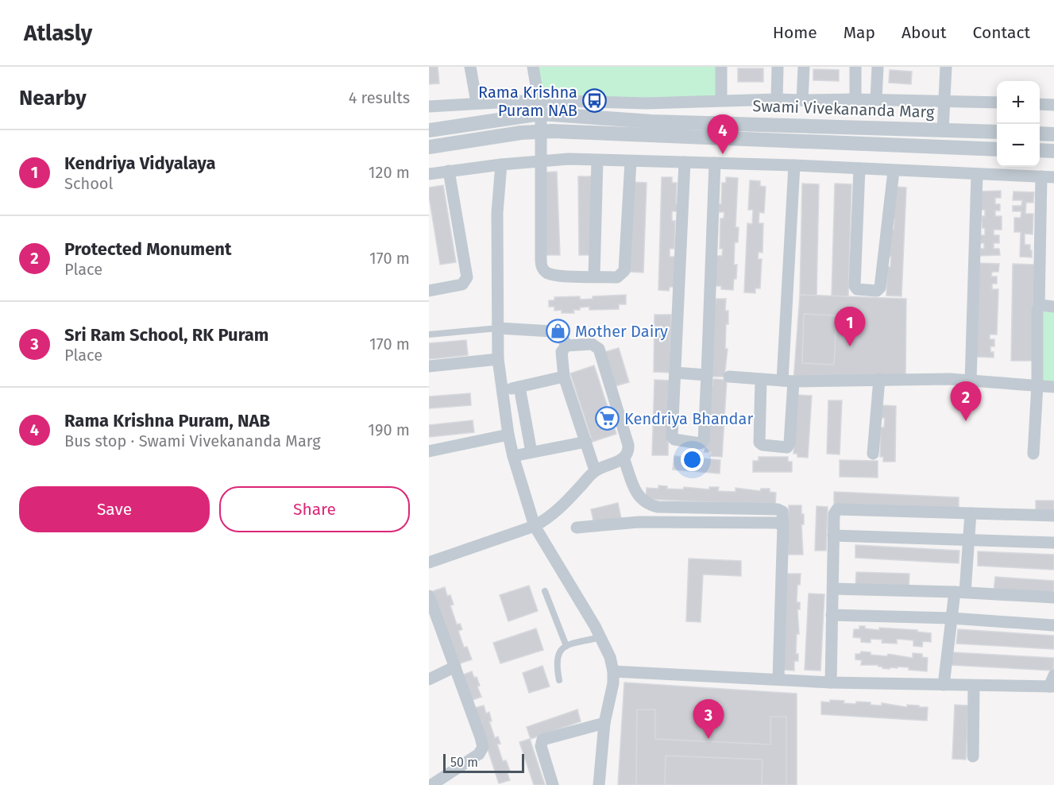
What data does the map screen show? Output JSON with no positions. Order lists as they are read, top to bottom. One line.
{"streets":{"street":["Swami Vivekananda Marg"]},"places":{"bus stop":["Rama Krishna Puram NAB"],"shop":["Mother Dairy"],"supermarket":["Kendriya Bhandar"]},"scale_bar":"50 m","page":{"header":"Atlasly","nav":["Home","Map","About","Contact"],"heading":["Nearby","4 results"],"map_buttons":["+","−"],"pins":["4","1","2","3"],"list":[{"mark":"1","name":"Kendriya Vidyalaya","note":"School","value":"120 m"},{"mark":"2","name":"Protected Monument","note":"Place","value":"170 m"},{"mark":"3","name":"Sri Ram School, RK Puram","note":"Place","value":"170 m"},{"mark":"4","name":"Rama Krishna Puram, NAB","note":"Bus stop · Swami Vivekananda Marg","value":"190 m"}],"buttons":["Save","Share"],"scale":"50 m"}}
